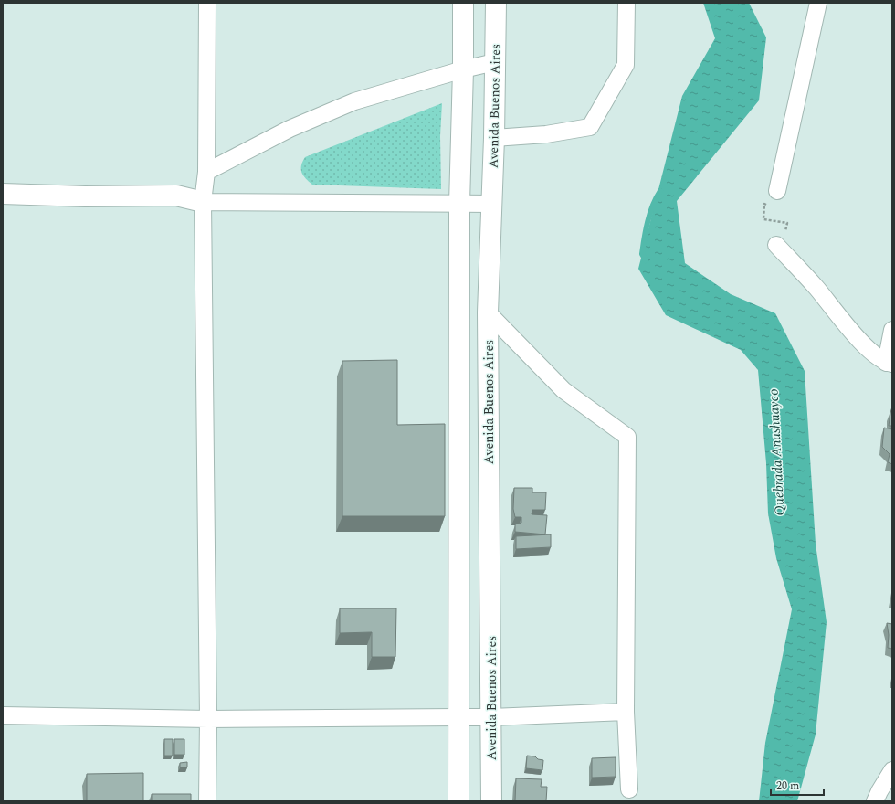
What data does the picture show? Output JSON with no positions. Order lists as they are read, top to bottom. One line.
{"streets":{"street":["Avenida Buenos Aires"]},"water":["Quebrada Anashuayco"],"scale_bar":"20 m"}
